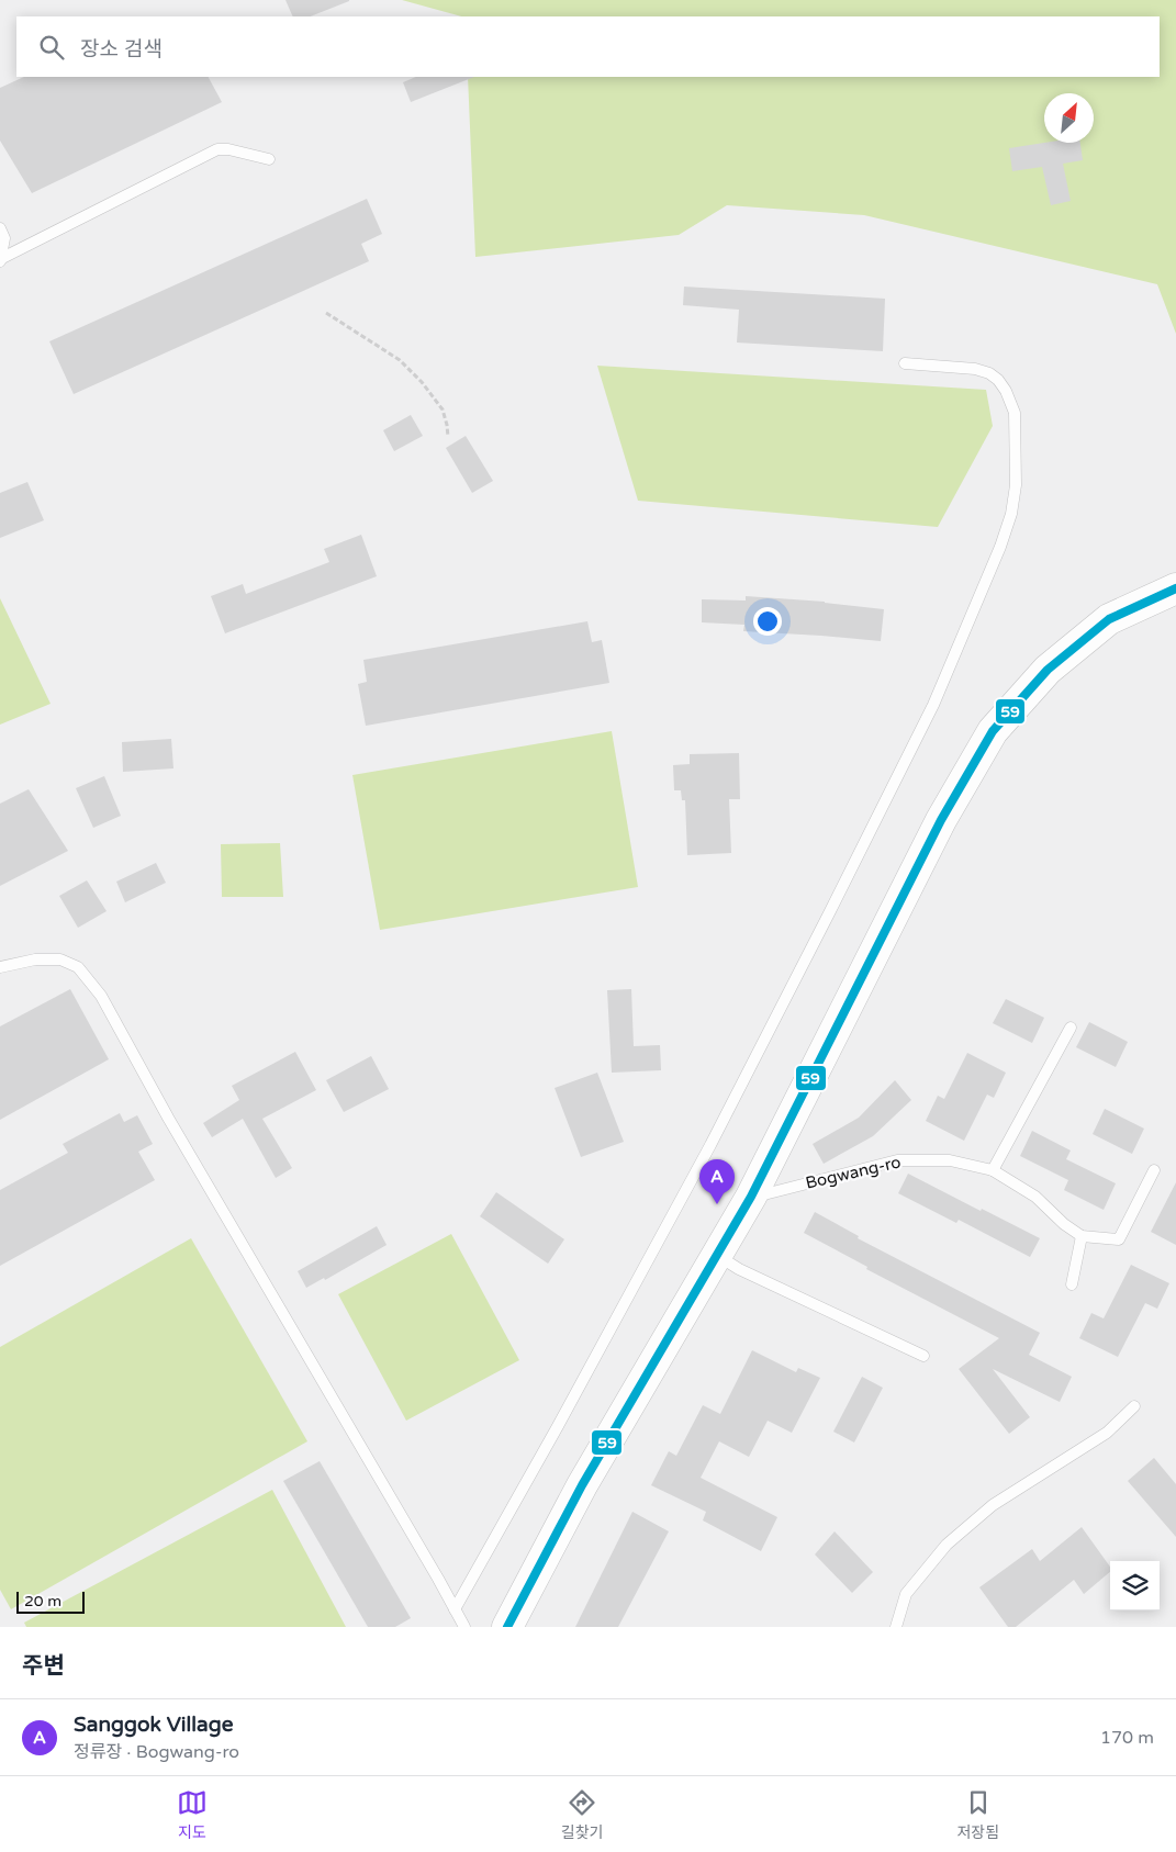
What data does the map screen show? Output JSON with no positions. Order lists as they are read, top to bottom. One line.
{"streets":{"lane":["Bogwang-ro"]},"lines":["transit line 59"],"scale_bar":"20 m","north":"top right","page":{"search":"장소 검색","pins":"A","scale":"20 m","heading":"주변","list":[{"mark":"A","name":"Sanggok Village","note":"정류장 · Bogwang-ro","value":"170 m"}],"nav":["지도","길찾기","저장됨"]}}
